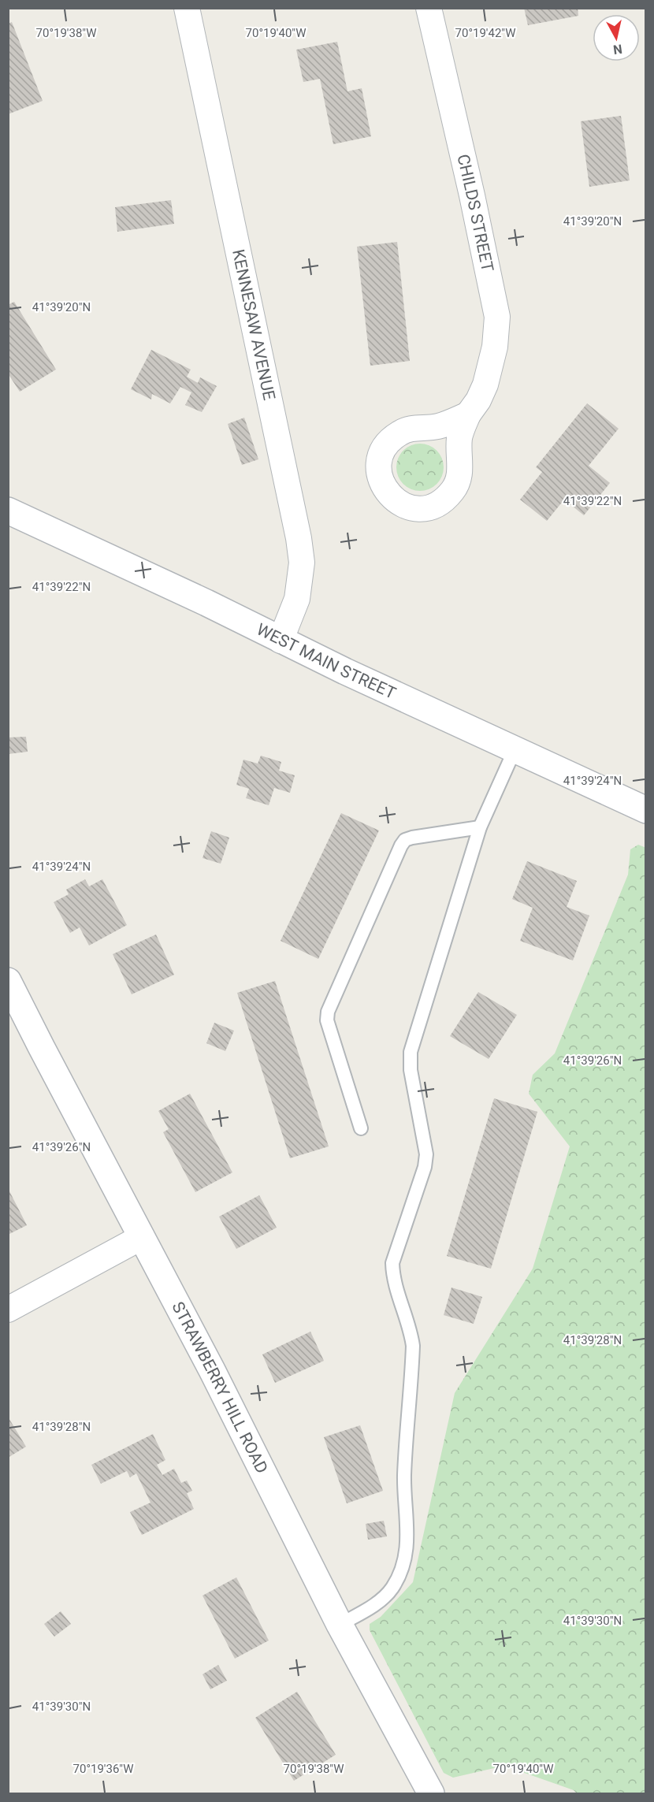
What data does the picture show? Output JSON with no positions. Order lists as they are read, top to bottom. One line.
{"streets":{"main road":["WEST MAIN STREET","STRAWBERRY HILL ROAD"],"street":["CHILDS STREET","KENNESAW AVENUE"]},"crossings":[["KENNESAW AVENUE","WEST MAIN STREET"]],"north":"bottom","coordinates":["70°19'38\"W","70°19'40\"W","70°19'42\"W","41°39'20\"N","41°39'22\"N","41°39'24\"N","41°39'26\"N","41°39'28\"N","41°39'30\"N","70°19'36\"W"]}
